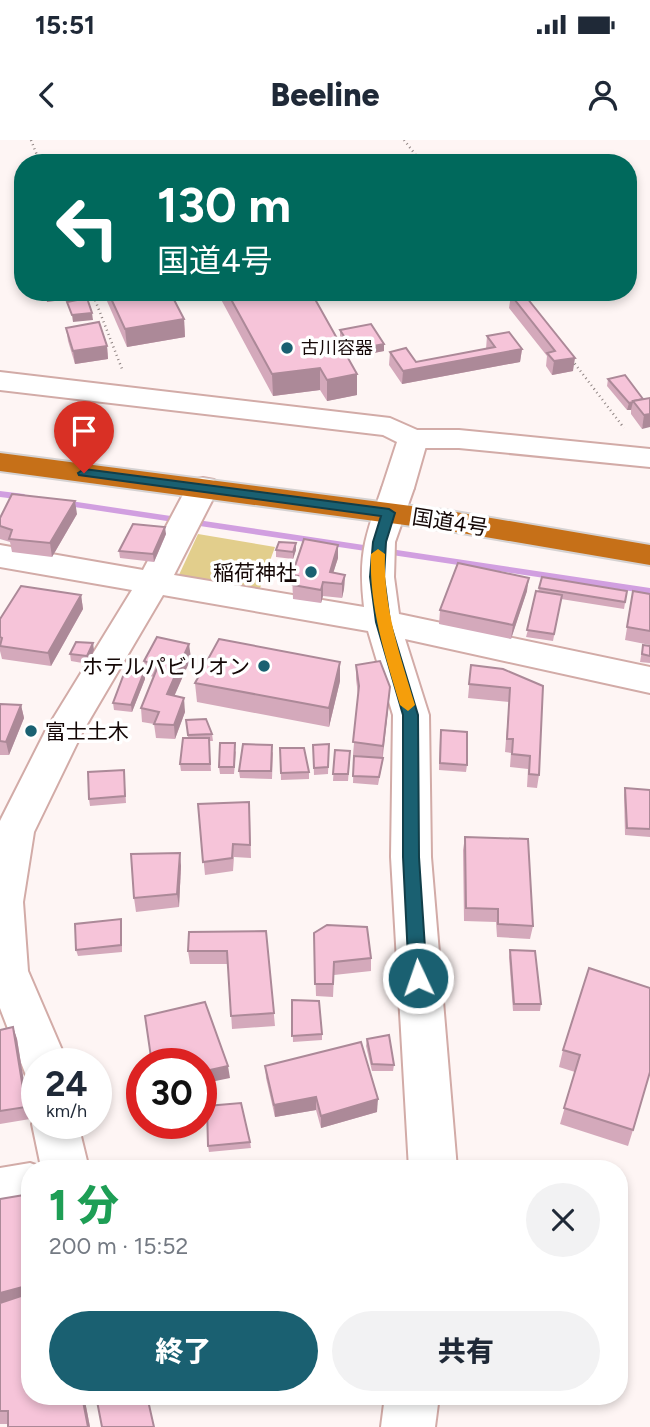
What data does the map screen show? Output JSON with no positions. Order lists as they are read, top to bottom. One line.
{"streets":{"highway":["国道4号"]},"places":["古川容器","稲荷神社","ホテルパビリオン","富士土木"],"page":{"status":"15:51","header":"Beeline","turn":["130 m","国道4号"],"speed":"24 km/h","limit":"30","heading":["1 分","200 m · 15:52"],"buttons":["終了","共有"]}}
